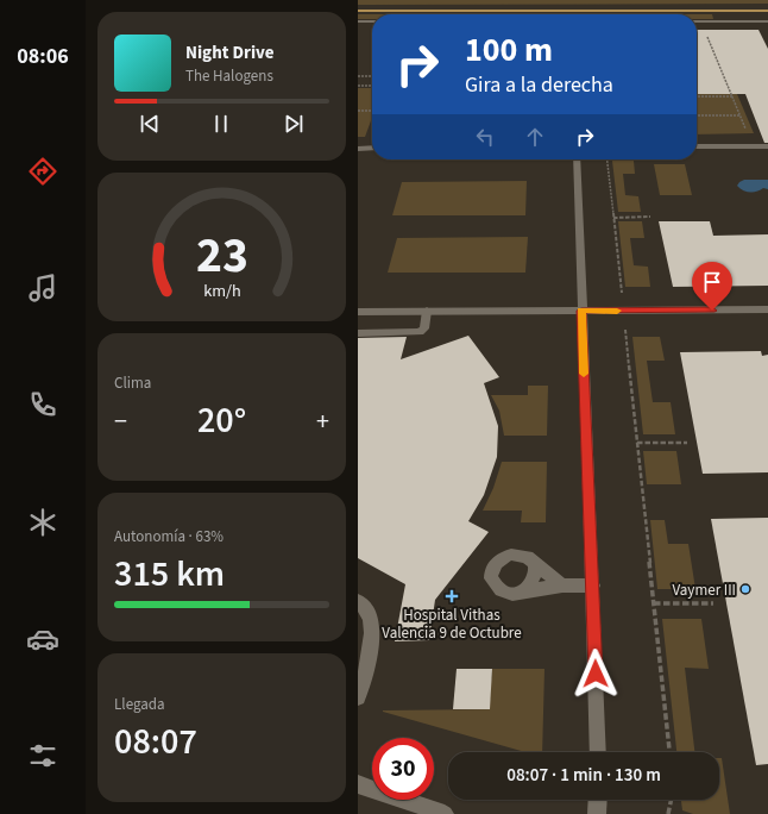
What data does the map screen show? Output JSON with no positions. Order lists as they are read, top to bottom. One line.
{"places":{"other":["Vaymer III"],"health":["Hospital Vithas Valencia 9 de Octubre"]},"page":{"tabs":"08:06","turn":["100 m","Gira a la derecha"],"song":["Night Drive","The Halogens"],"tile":["Clima",["Autonomía · 63%","315 km"],["Llegada","08:07"]],"heat":["−","20°","+"],"limit":"30","trip":"08:07 · 1 min · 130 m","gauge":["23","km/h"]}}
